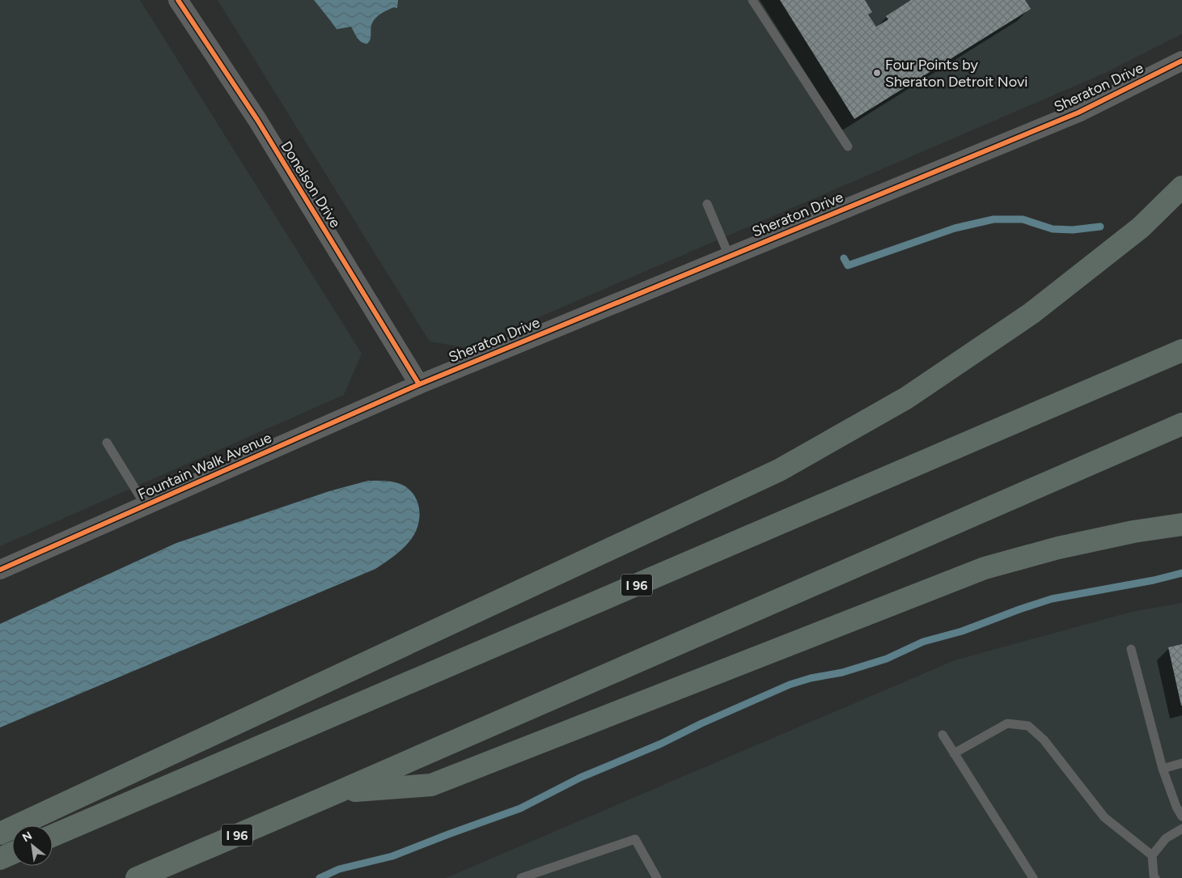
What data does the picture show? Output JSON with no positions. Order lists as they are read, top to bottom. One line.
{"streets":{"highway":["I 96"],"street":["Sheraton Drive","Donelson Drive","Fountain Walk Avenue"]},"crossings":[["Sheraton Drive","Donelson Drive"],["Sheraton Drive","Fountain Walk Avenue"],["Donelson Drive","Fountain Walk Avenue"]],"places":["Four Points by Sheraton Detroit Novi"],"north":"top left"}
